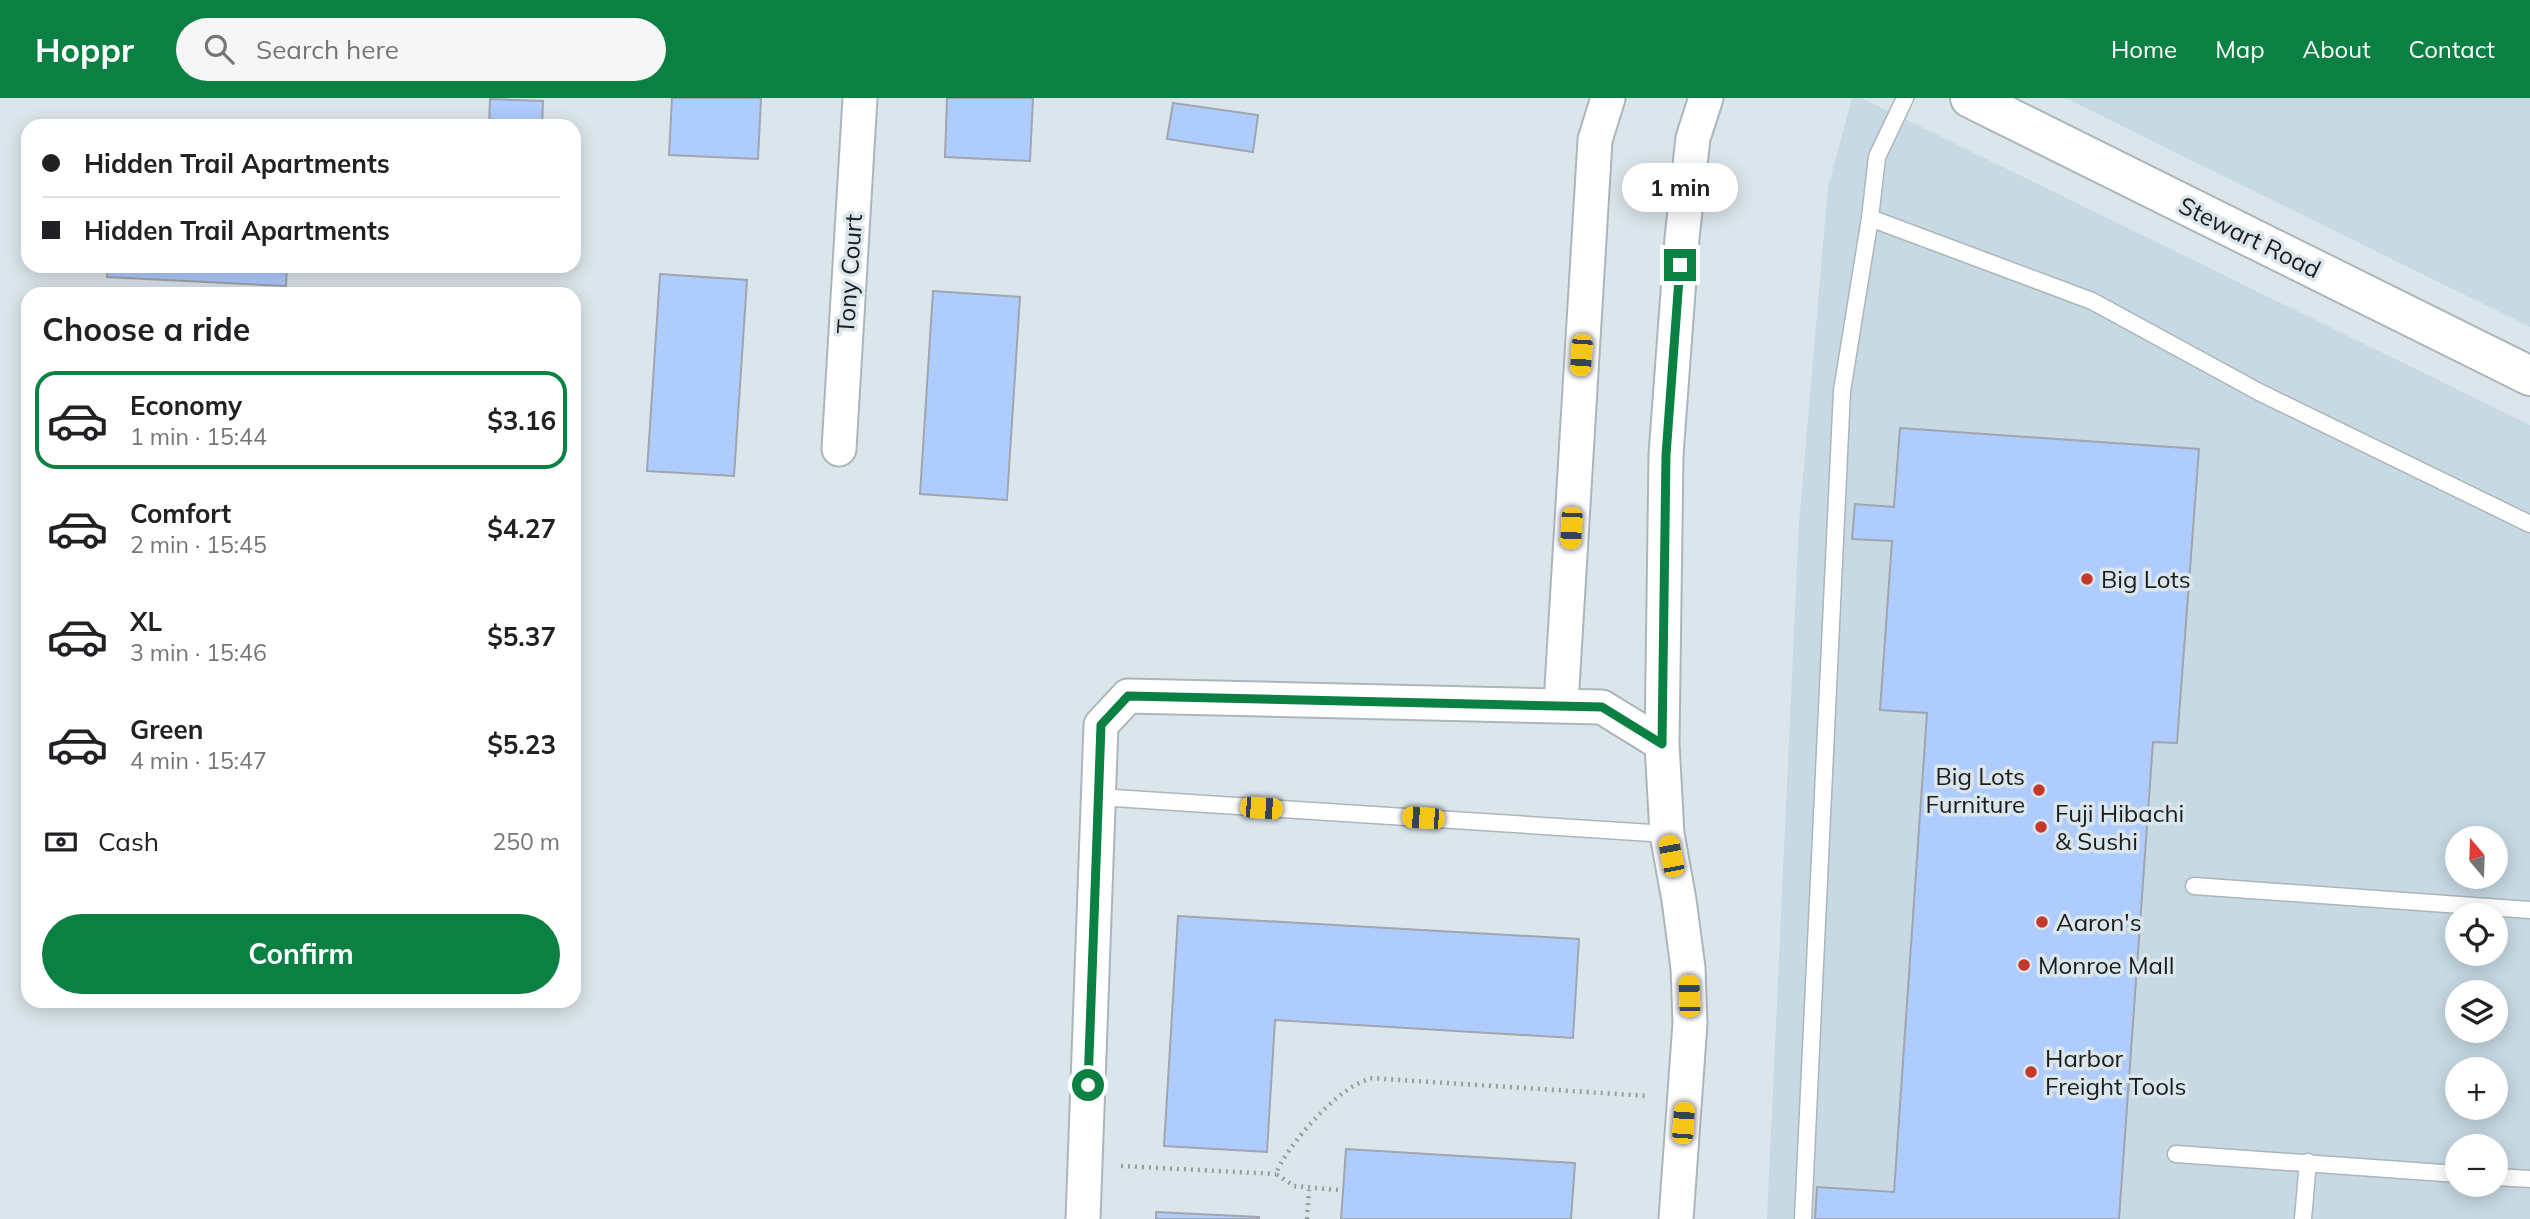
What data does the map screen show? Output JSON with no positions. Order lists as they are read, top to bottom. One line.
{"streets":{"street":["Stewart Road","Tony Court"]},"places":["Big Lots","Big Lots Furniture","Fuji Hibachi & Sushi","Aaron's","Monroe Mall","Harbor Freight Tools"],"north":"top","page":{"header":"Hoppr","search":"Search here","nav":["Home","Map","About","Contact"],"banner":["Hidden Trail Apartments","Hidden Trail Apartments"],"bubble":"1 min","heading":"Choose a ride","list":[{"name":"Economy","note":"1 min · 15:44","value":"$3.16"},{"name":"Comfort","note":"2 min · 15:45","value":"$4.27"},{"name":"XL","note":"3 min · 15:46","value":"$5.37"},{"name":"Green","note":"4 min · 15:47","value":"$5.23"}],"pay":["Cash","250 m"],"map_buttons":["+","−"],"buttons":"Confirm"}}
